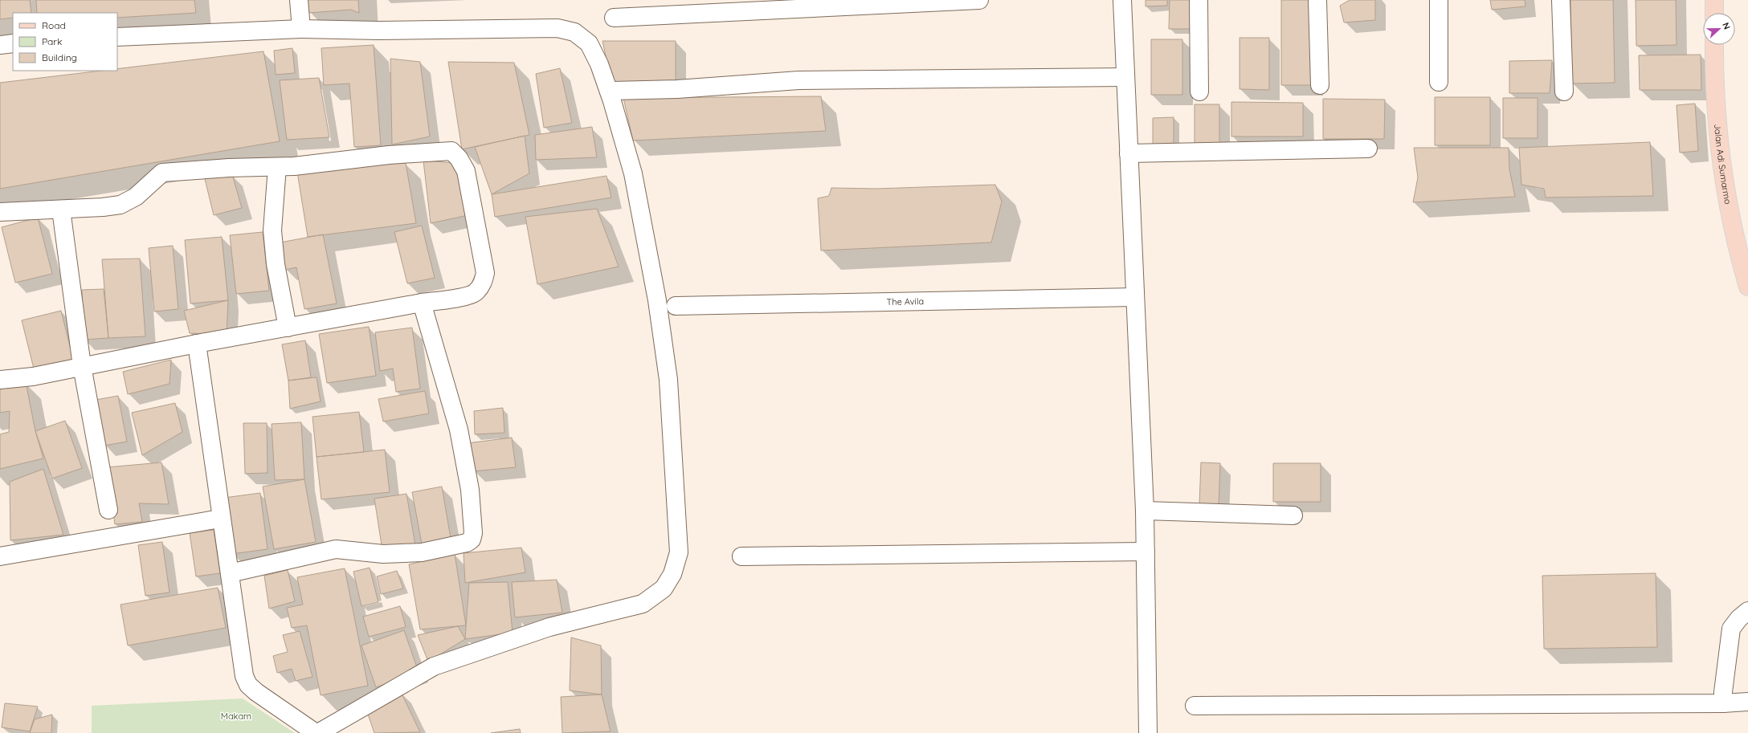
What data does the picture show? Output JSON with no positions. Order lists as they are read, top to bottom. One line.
{"streets":{"main road":["Jalan Adi Sumarmo"],"street":["The Avila"]},"parks":["Makam"],"legend":["Road","Park","Building"],"north":"right"}
